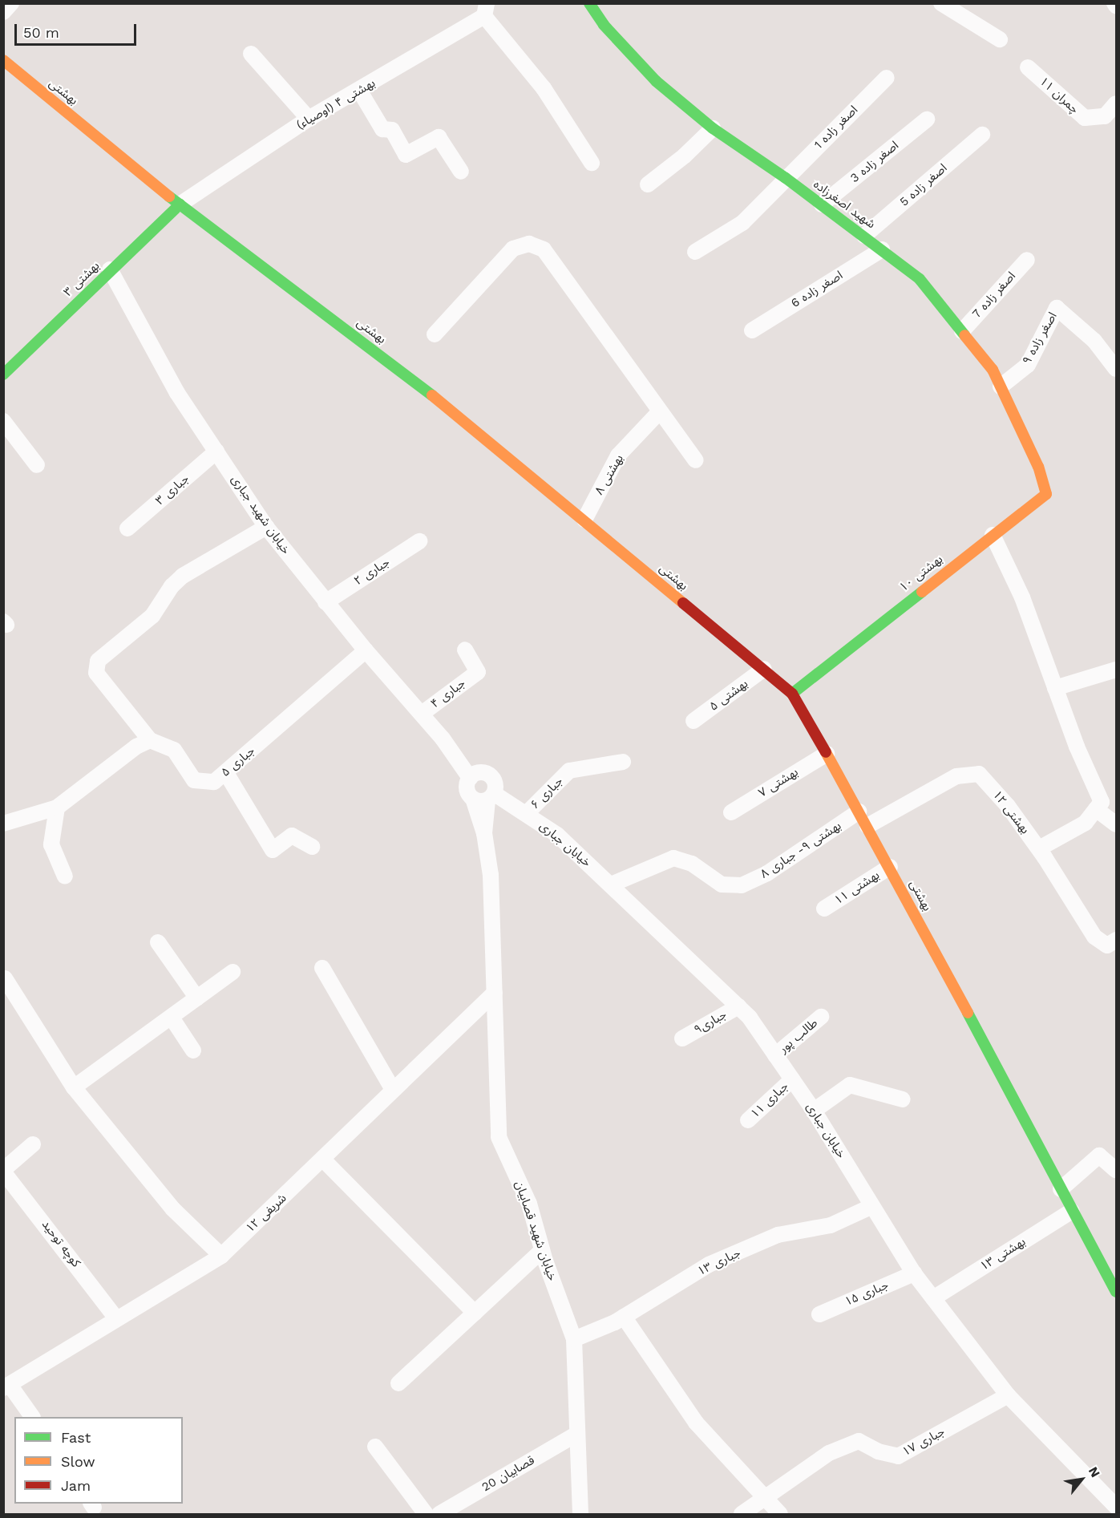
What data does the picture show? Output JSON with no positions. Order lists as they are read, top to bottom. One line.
{"streets":{"main road":["بهشتی","شهید اصغرزاده","بهشتی ۳","بهشتی ۱۰"],"street":["چمران ۱۱","بهشتی ۴ (اوصیاء)","اصغر زاده 1","اصغر زاده 3","اصغر زاده 5","اصغر زاده 6","اصغر زاده 7","اصغر زاده ۹","بهشتی ۸","جباری ۳","خیابان شهید جباری","جباری ۲","جباری ۴","بهشتی ۵","جباری ۵","بهشتی ۷","جباری ۶","بهشتی ۱۲","خیابان جباری","بهشتی ۹- جباری ۸","بهشتی ۱۱","جباری۹","طالب پور","جباری ۱۱","شریفی ۱۲","خیابان شهید قصابیان","کوچه توحید","بهشتی ۱۳","جباری ۱۳","جباری ۱۵","جباری ۱۷","قصابیان 20"]},"crossings":[["بهشتی","بهشتی ۴ (اوصیاء)"],["بهشتی","بهشتی ۳"],["بهشتی","بهشتی ۸"],["بهشتی","بهشتی ۱۰"],["بهشتی","بهشتی ۵"],["بهشتی","بهشتی ۷"],["بهشتی","بهشتی ۱۲"],["بهشتی","بهشتی ۹- جباری ۸"],["بهشتی","بهشتی ۱۱"],["بهشتی","بهشتی ۱۳"],["بهشتی ۴ (اوصیاء)","بهشتی ۳"],["اصغر زاده 1","شهید اصغرزاده"],["اصغر زاده 3","شهید اصغرزاده"],["اصغر زاده 5","شهید اصغرزاده"],["شهید اصغرزاده","اصغر زاده 6"],["شهید اصغرزاده","اصغر زاده 7"],["شهید اصغرزاده","اصغر زاده ۹"],["شهید اصغرزاده","بهشتی ۱۰"],["بهشتی ۳","خیابان شهید جباری"],["جباری ۳","خیابان شهید جباری"],["خیابان شهید جباری","جباری ۲"],["خیابان شهید جباری","جباری ۴"],["خیابان شهید جباری","جباری ۵"],["خیابان شهید جباری","خیابان جباری"],["خیابان شهید جباری","خیابان شهید قصابیان"],["جباری ۶","خیابان جباری"],["خیابان جباری","بهشتی ۹- جباری ۸"],["خیابان جباری","جباری۹"],["خیابان جباری","طالب پور"],["خیابان جباری","جباری ۱۱"],["خیابان جباری","خیابان شهید قصابیان"],["خیابان جباری","بهشتی ۱۳"],["خیابان جباری","جباری ۱۳"],["خیابان جباری","جباری ۱۵"],["خیابان جباری","جباری ۱۷"],["شریفی ۱۲","خیابان شهید قصابیان"],["شریفی ۱۲","کوچه توحید"],["خیابان شهید قصابیان","جباری ۱۳"],["خیابان شهید قصابیان","قصابیان 20"]],"legend":["Fast","Slow","Jam"],"scale_bar":"50 m","north":"top right"}
